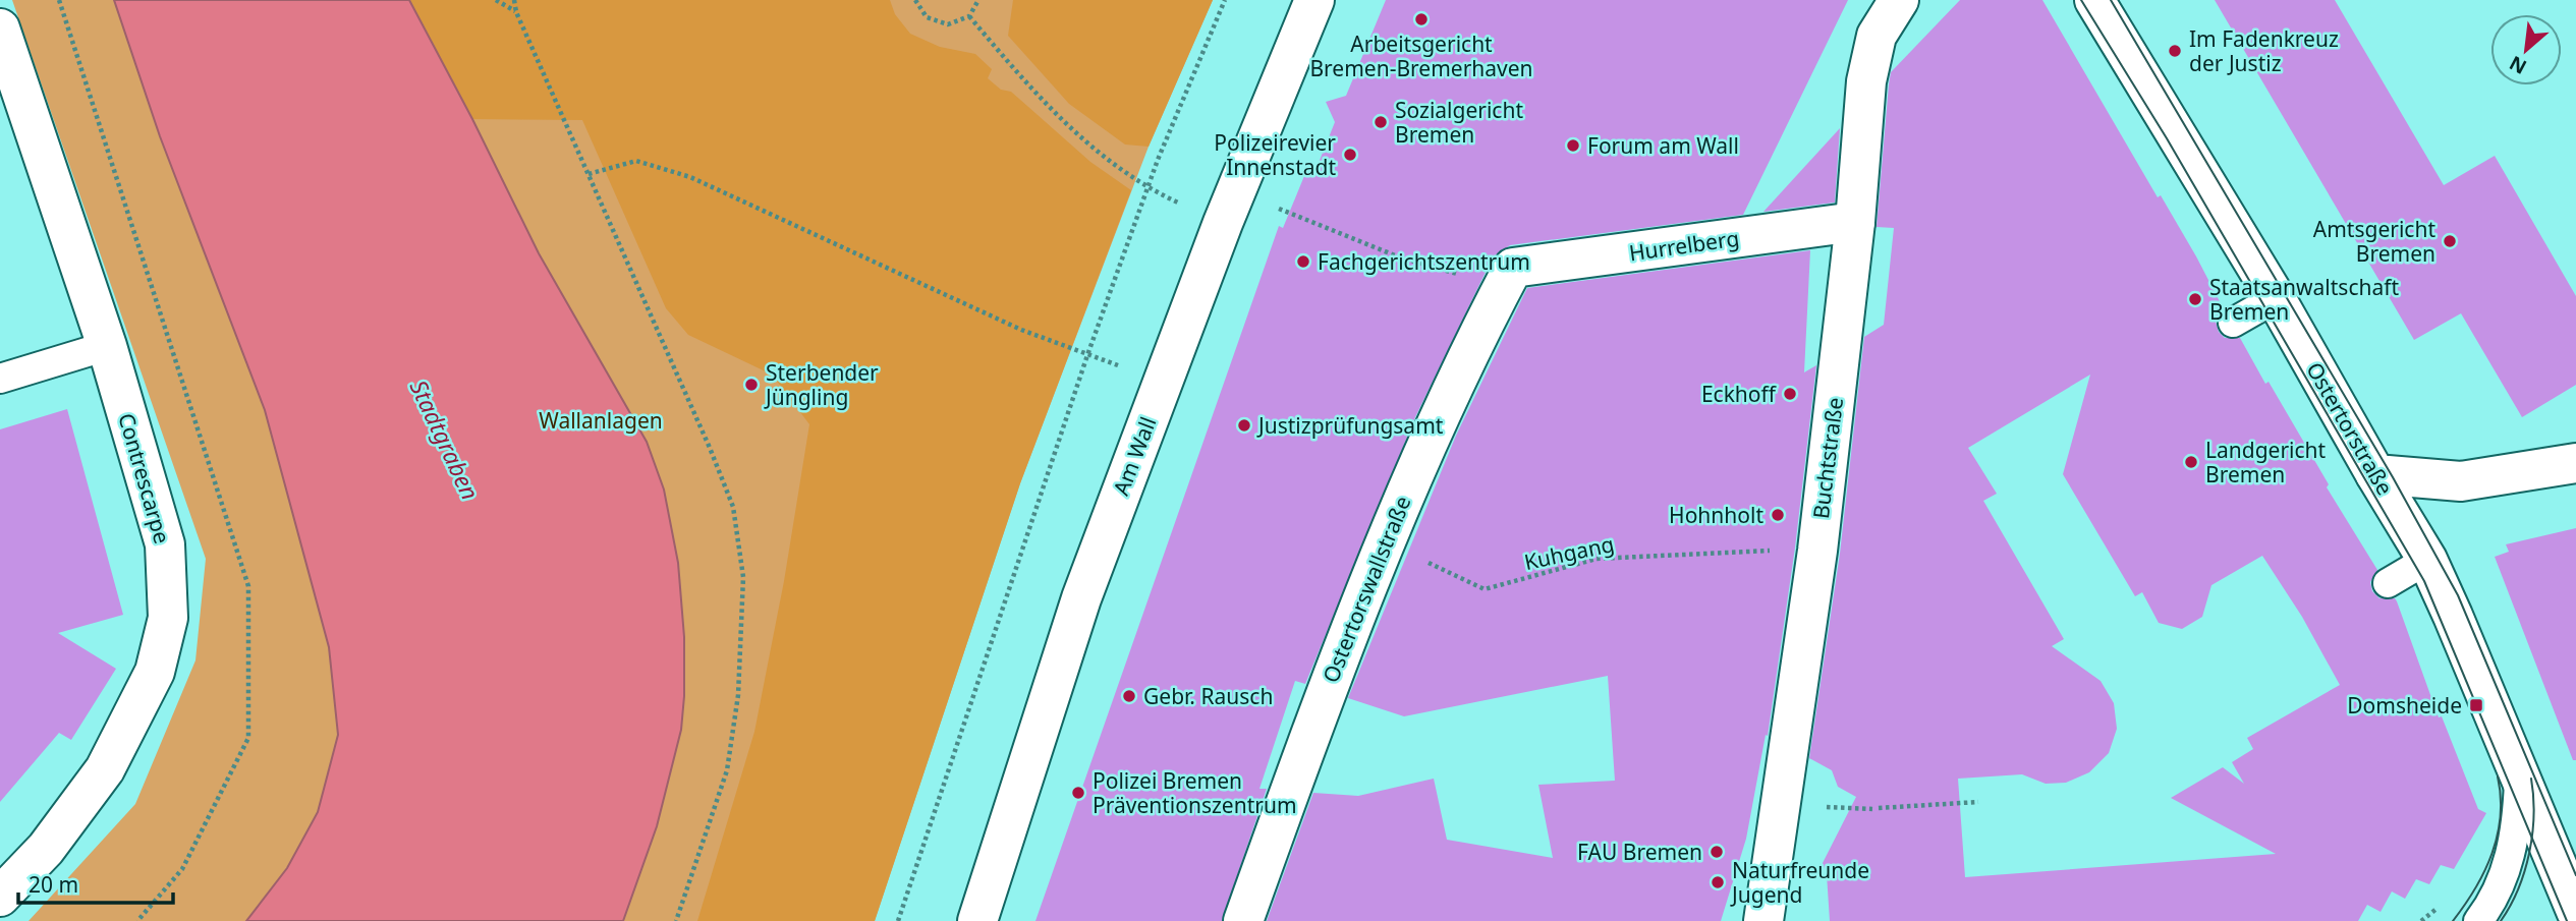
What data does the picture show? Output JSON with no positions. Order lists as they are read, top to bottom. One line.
{"streets":{"street":["Hurrelberg","Ostertorstraße","Am Wall","Buchtstraße","Contrescarpe","Ostertorswallstraße"],"path":["Kuhgang"]},"crossings":[["Hurrelberg","Buchtstraße"],["Hurrelberg","Ostertorswallstraße"],["Buchtstraße","Kuhgang"],["Kuhgang","Ostertorswallstraße"]],"water":["Stadtgraben"],"parks":["Wallanlagen"],"places":{"other":["Arbeitsgericht Bremen-Bremerhaven","Im Fadenkreuz der Justiz","Sozialgericht Bremen","Forum am Wall","Polizeirevier Innenstadt","Amtsgericht Bremen","Fachgerichtszentrum","Staatsanwaltschaft Bremen","Sterbender Jüngling","Eckhoff","Justizprüfungsamt","Landgericht Bremen","Hohnholt","Gebr. Rausch","Polizei Bremen Präventionszentrum","FAU Bremen","Naturfreunde Jugend"],"transit":["Domsheide"]},"scale_bar":"20 m","north":"bottom left"}
